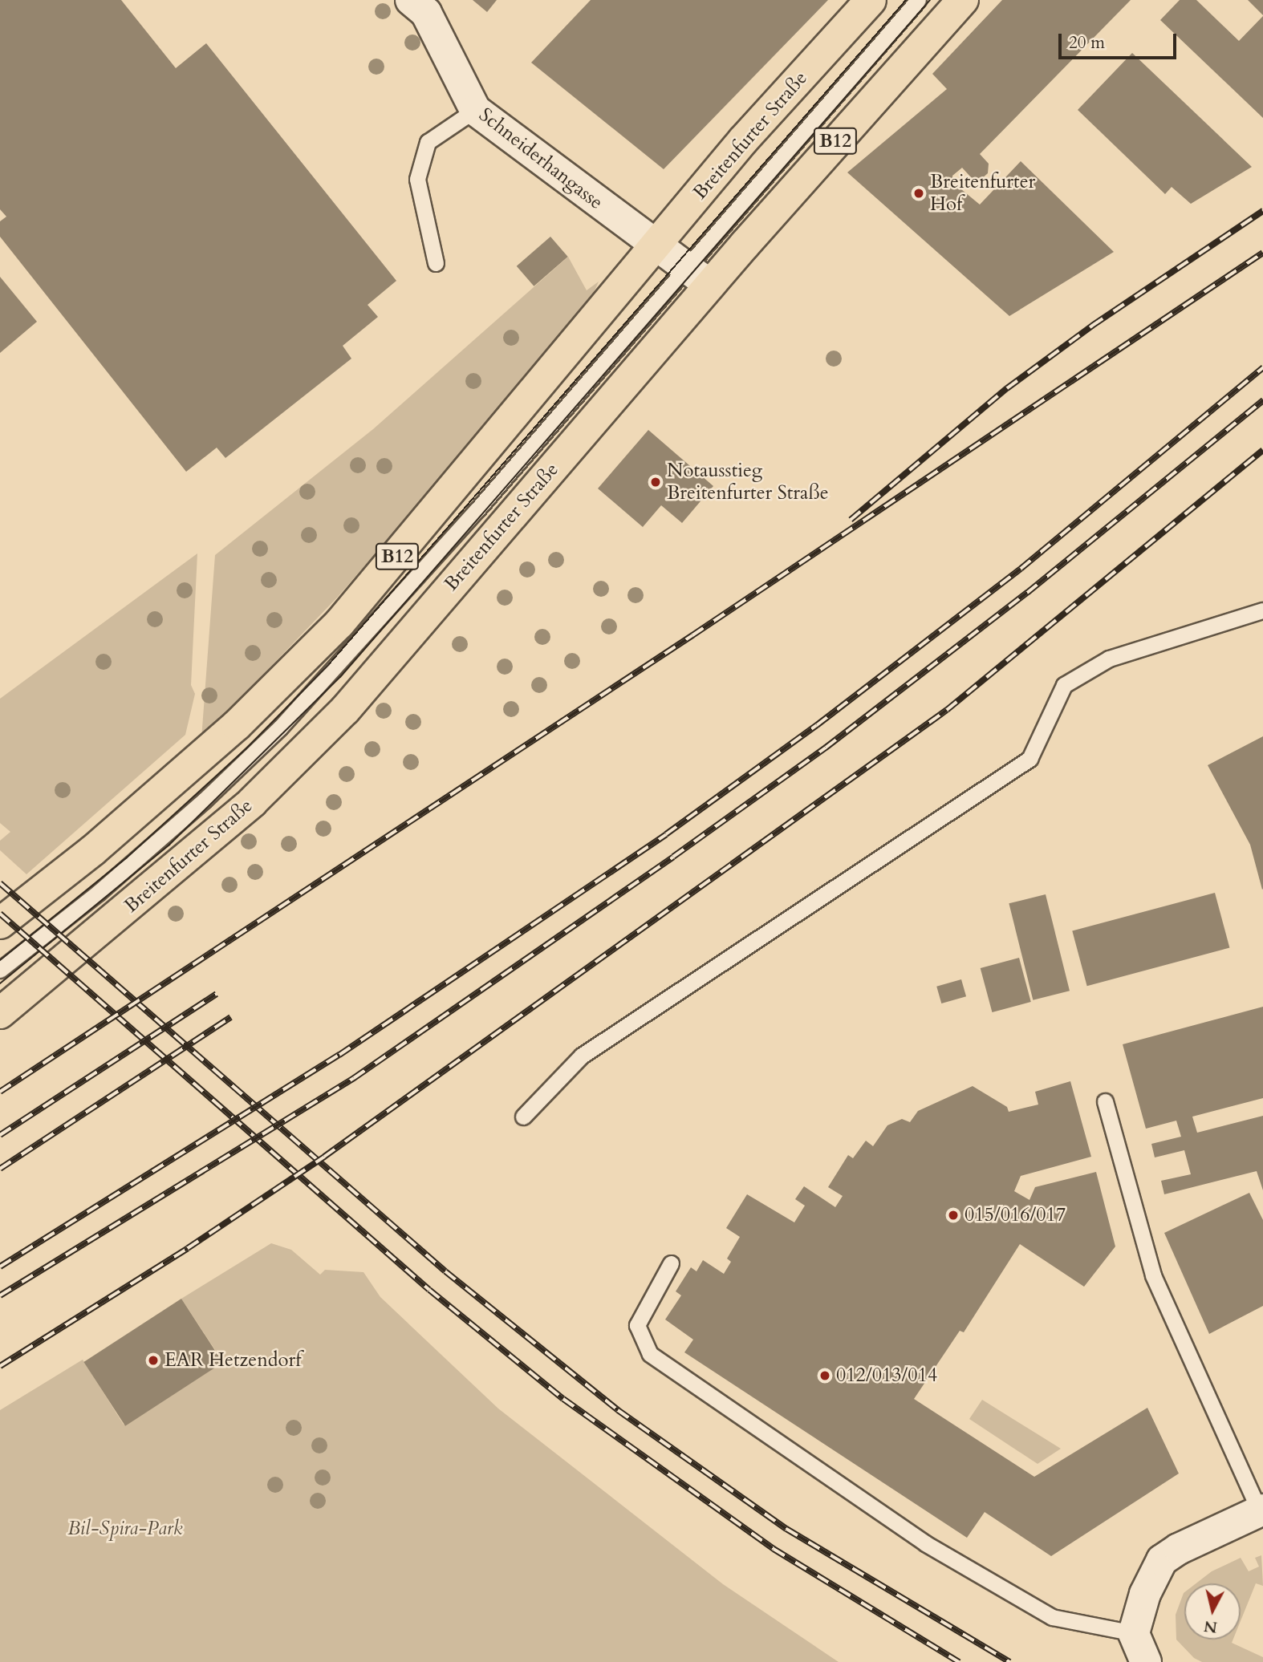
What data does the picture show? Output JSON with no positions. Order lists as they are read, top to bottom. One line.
{"streets":{"main road":["Breitenfurter Straße","B12"],"street":["Schneiderhangasse"]},"crossings":[["Breitenfurter Straße","Schneiderhangasse"]],"parks":["Bil-Spira-Park"],"places":["Breitenfurter Hof","Notausstieg Breitenfurter Straße","015/016/017","EAR Hetzendorf","012/013/014"],"scale_bar":"20 m","north":"bottom"}
